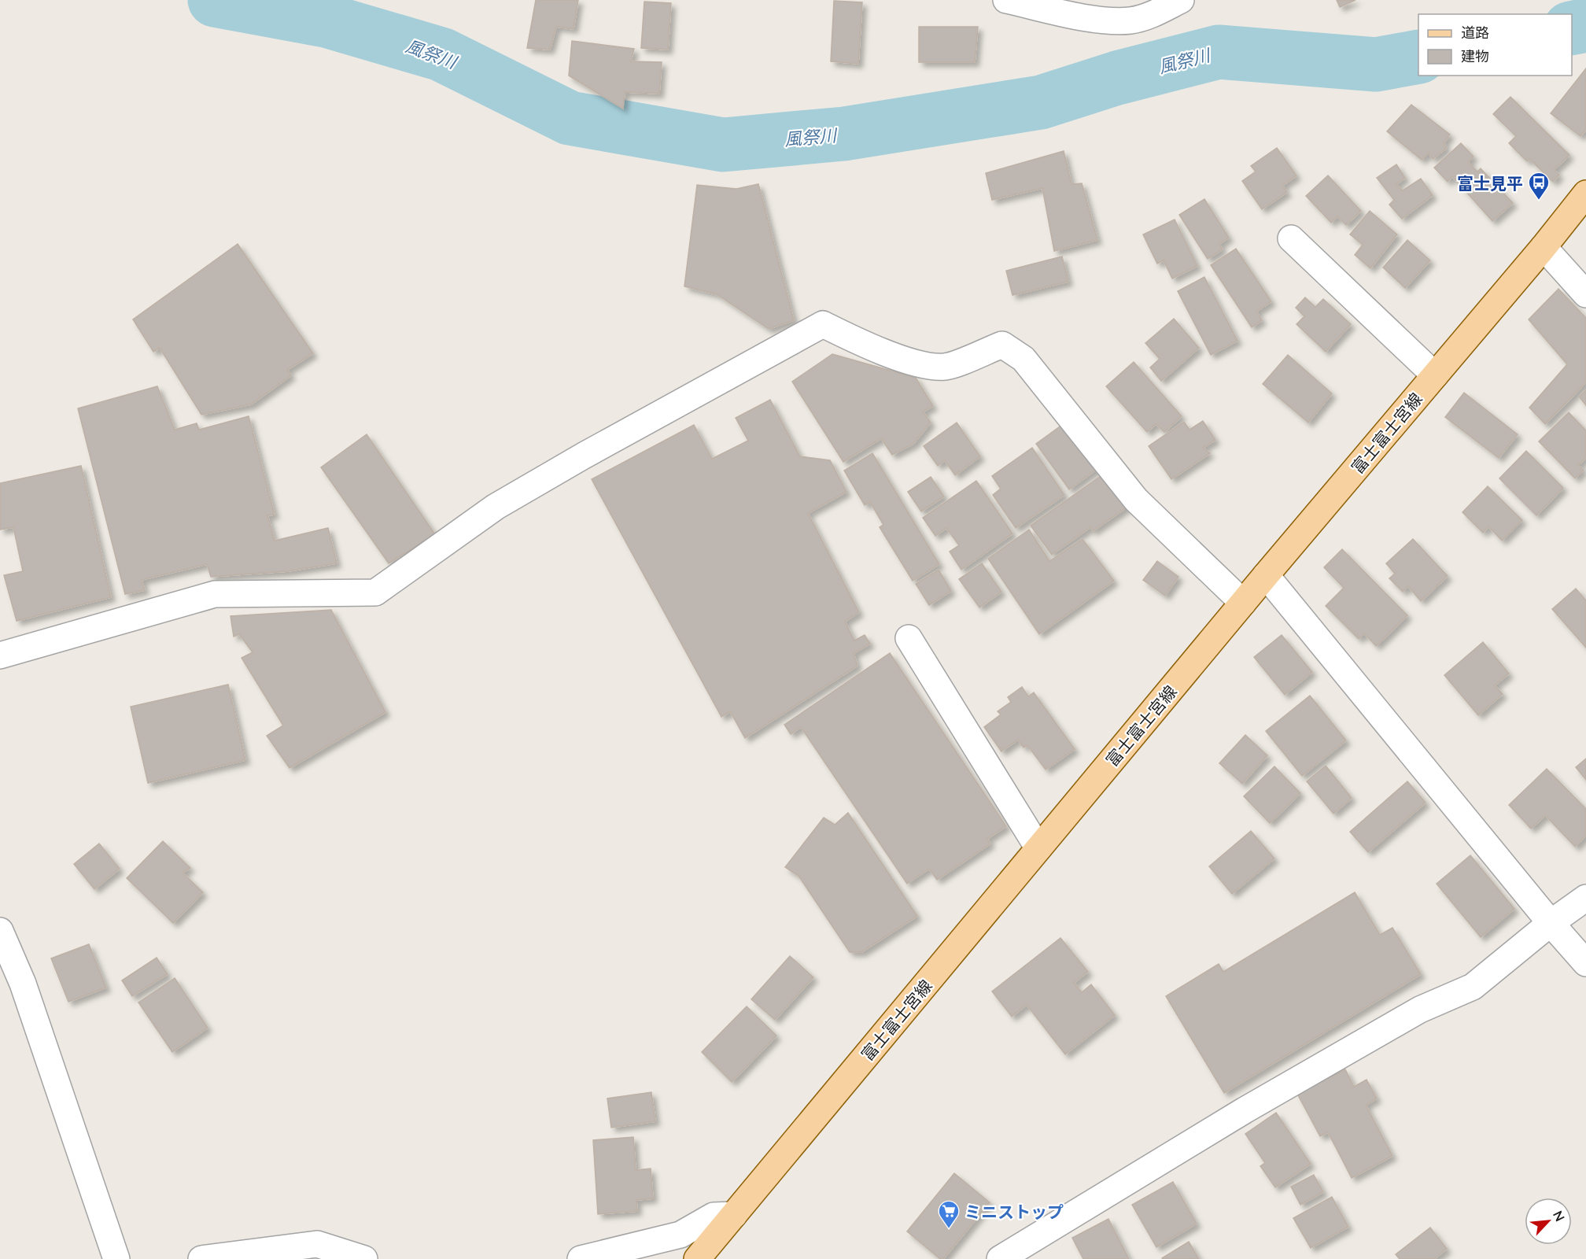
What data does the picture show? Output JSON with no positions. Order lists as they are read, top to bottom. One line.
{"streets":{"main road":["富士富士宮線"]},"water":["風祭川"],"places":{"bus stop":["富士見平"],"supermarket":["ミニストップ"]},"legend":["道路","建物"],"north":"top right"}
